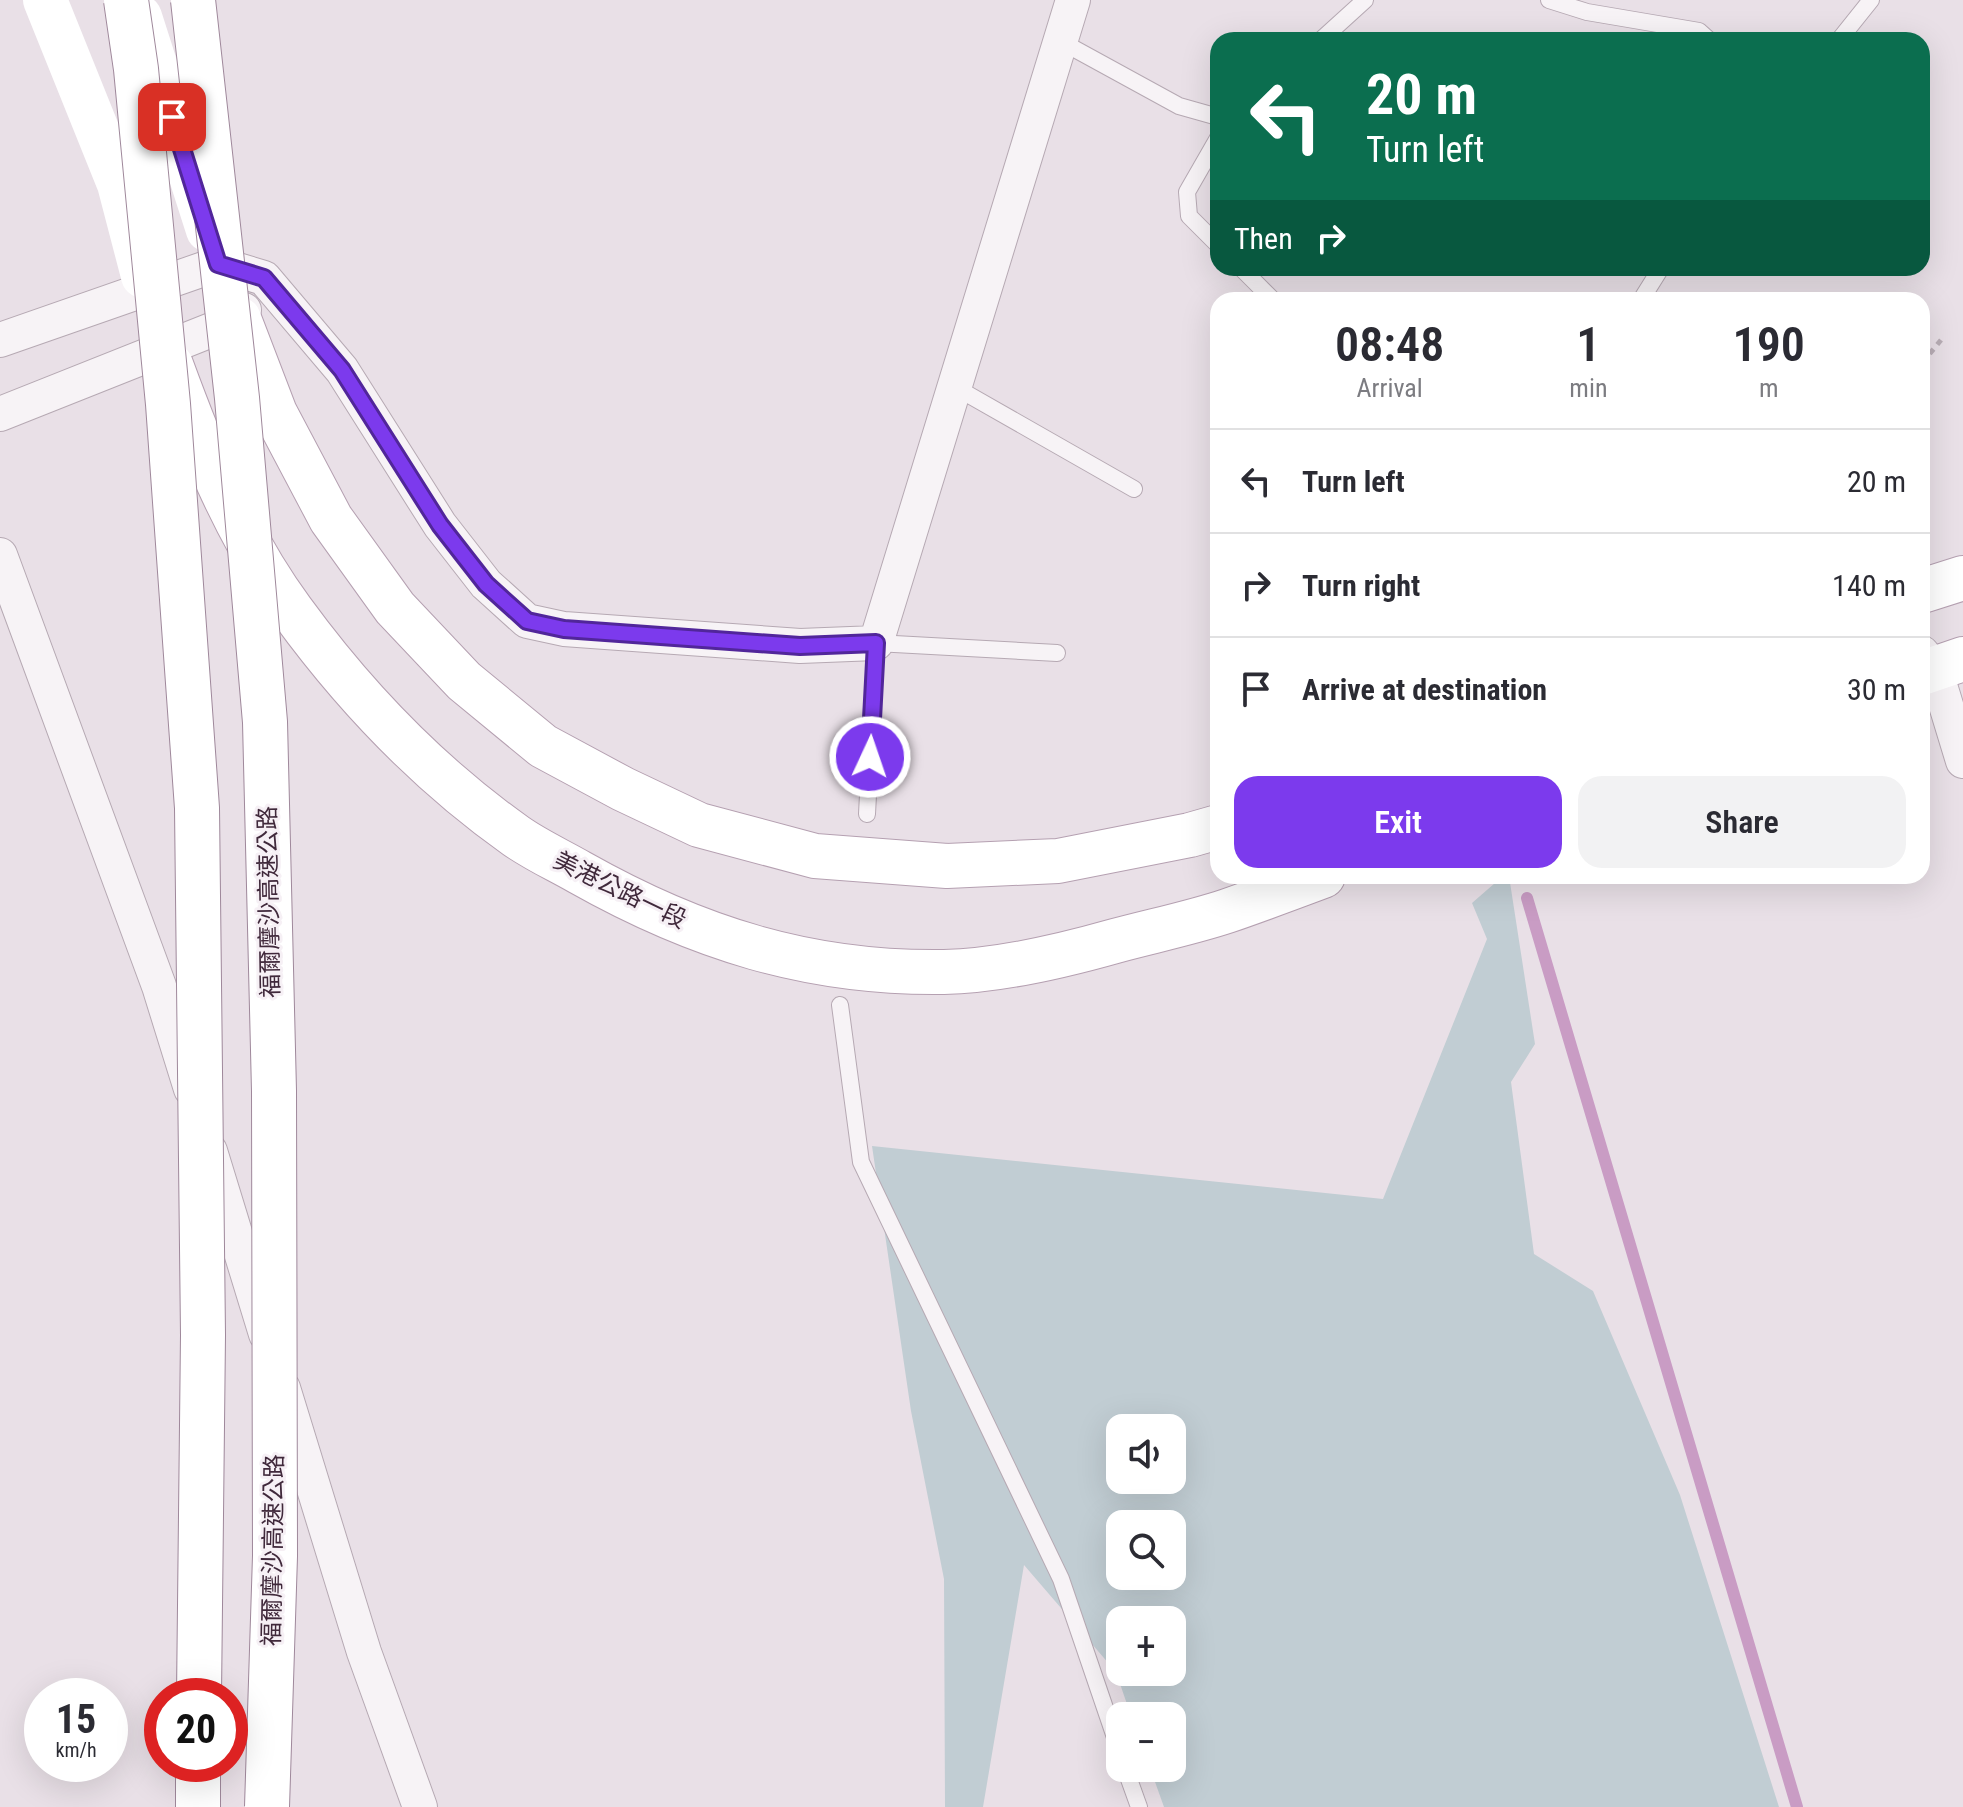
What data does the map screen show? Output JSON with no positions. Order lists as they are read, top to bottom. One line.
{"streets":{"main road":["美港公路一段","福爾摩沙高速公路"]},"page":{"turn":["20 m","Turn left"],"then":"Then","eta":["08:48","Arrival","1","min","190","m"],"list":[{"name":"Turn left","value":"20 m"},{"name":"Turn right","value":"140 m"},{"name":"Arrive at destination","value":"30 m"}],"buttons":["Exit","Share"],"map_buttons":["+","−"],"speed":"15 km/h","limit":"20"}}
